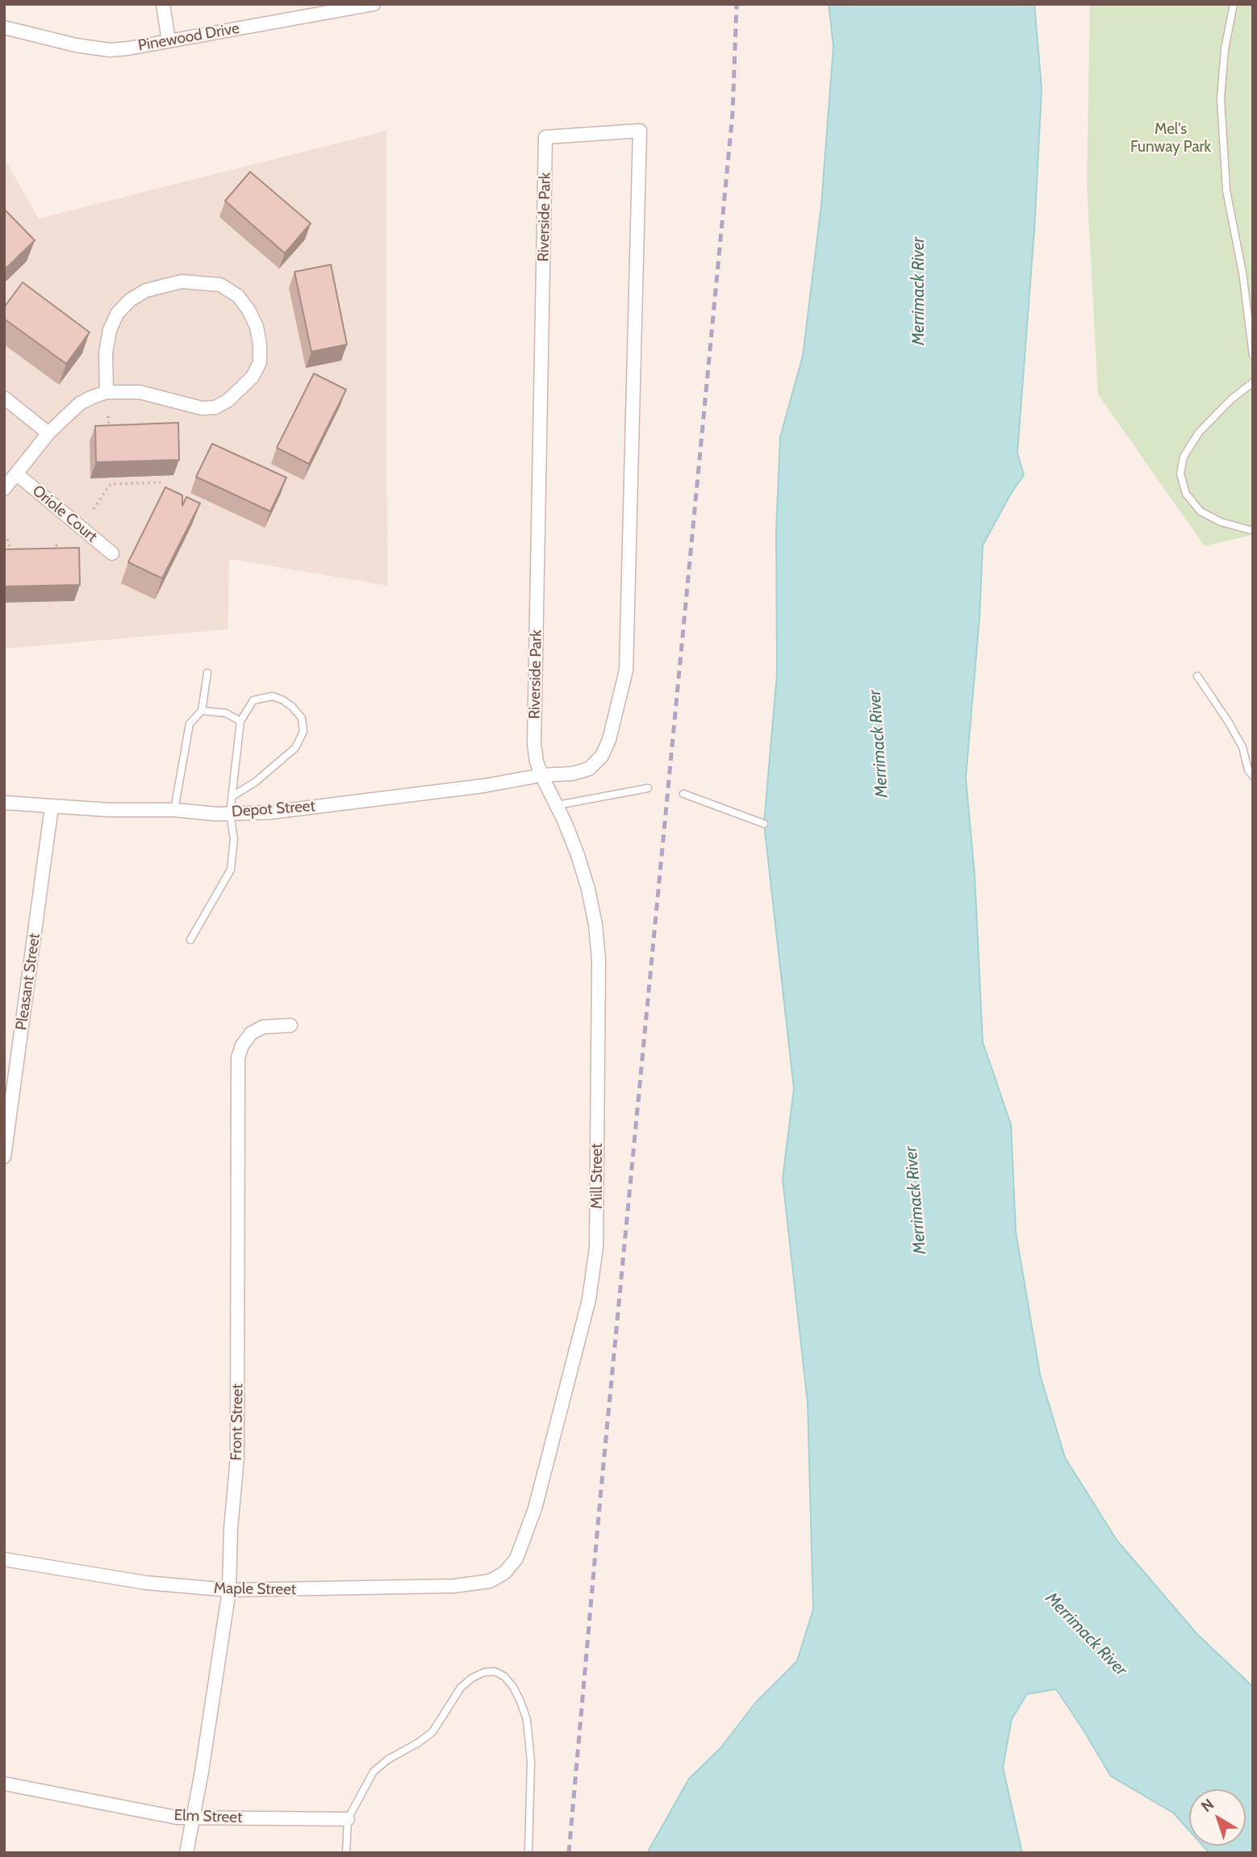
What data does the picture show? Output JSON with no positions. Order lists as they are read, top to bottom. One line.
{"streets":{"street":["Pinewood Drive","Riverside Park","Oriole Court","Depot Street","Pleasant Street","Mill Street","Front Street","Maple Street","Elm Street"]},"crossings":[["Riverside Park","Depot Street"],["Riverside Park","Mill Street"],["Depot Street","Pleasant Street"],["Depot Street","Mill Street"],["Mill Street","Maple Street"],["Front Street","Maple Street"],["Front Street","Elm Street"]],"water":["Merrimack River"],"parks":["Mel's Funway Park"],"north":"top left"}
